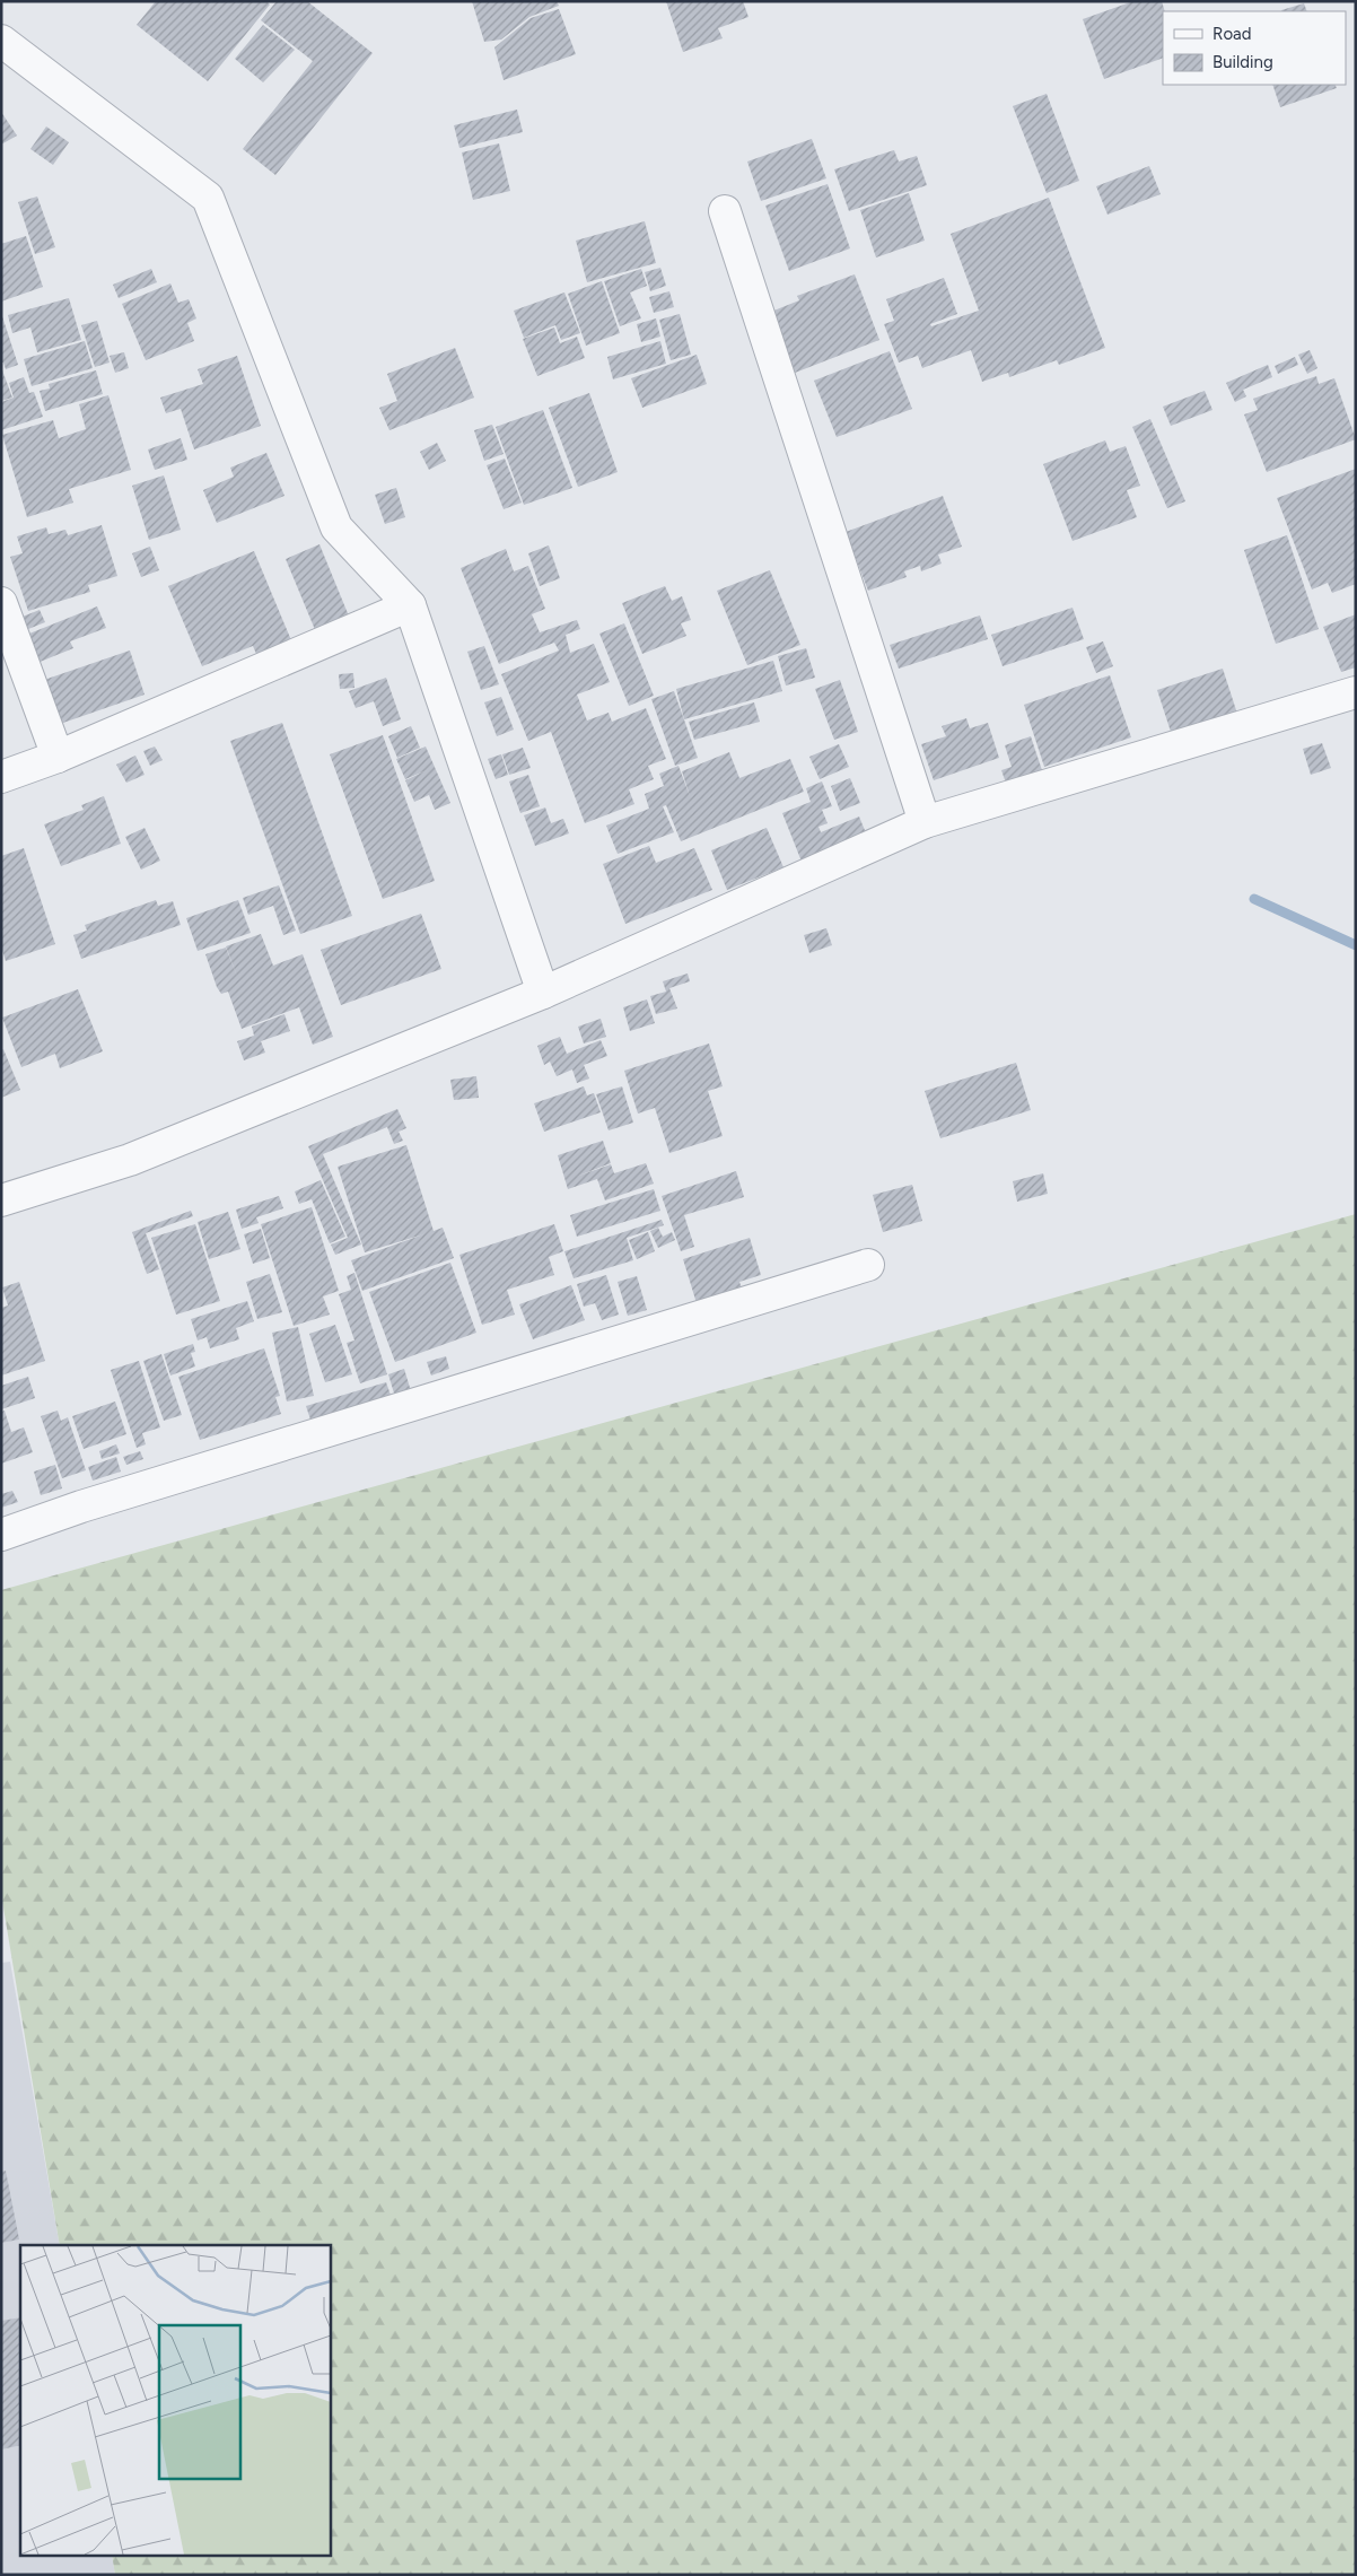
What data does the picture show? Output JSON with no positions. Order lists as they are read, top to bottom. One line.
{"legend":["Road","Building"]}
